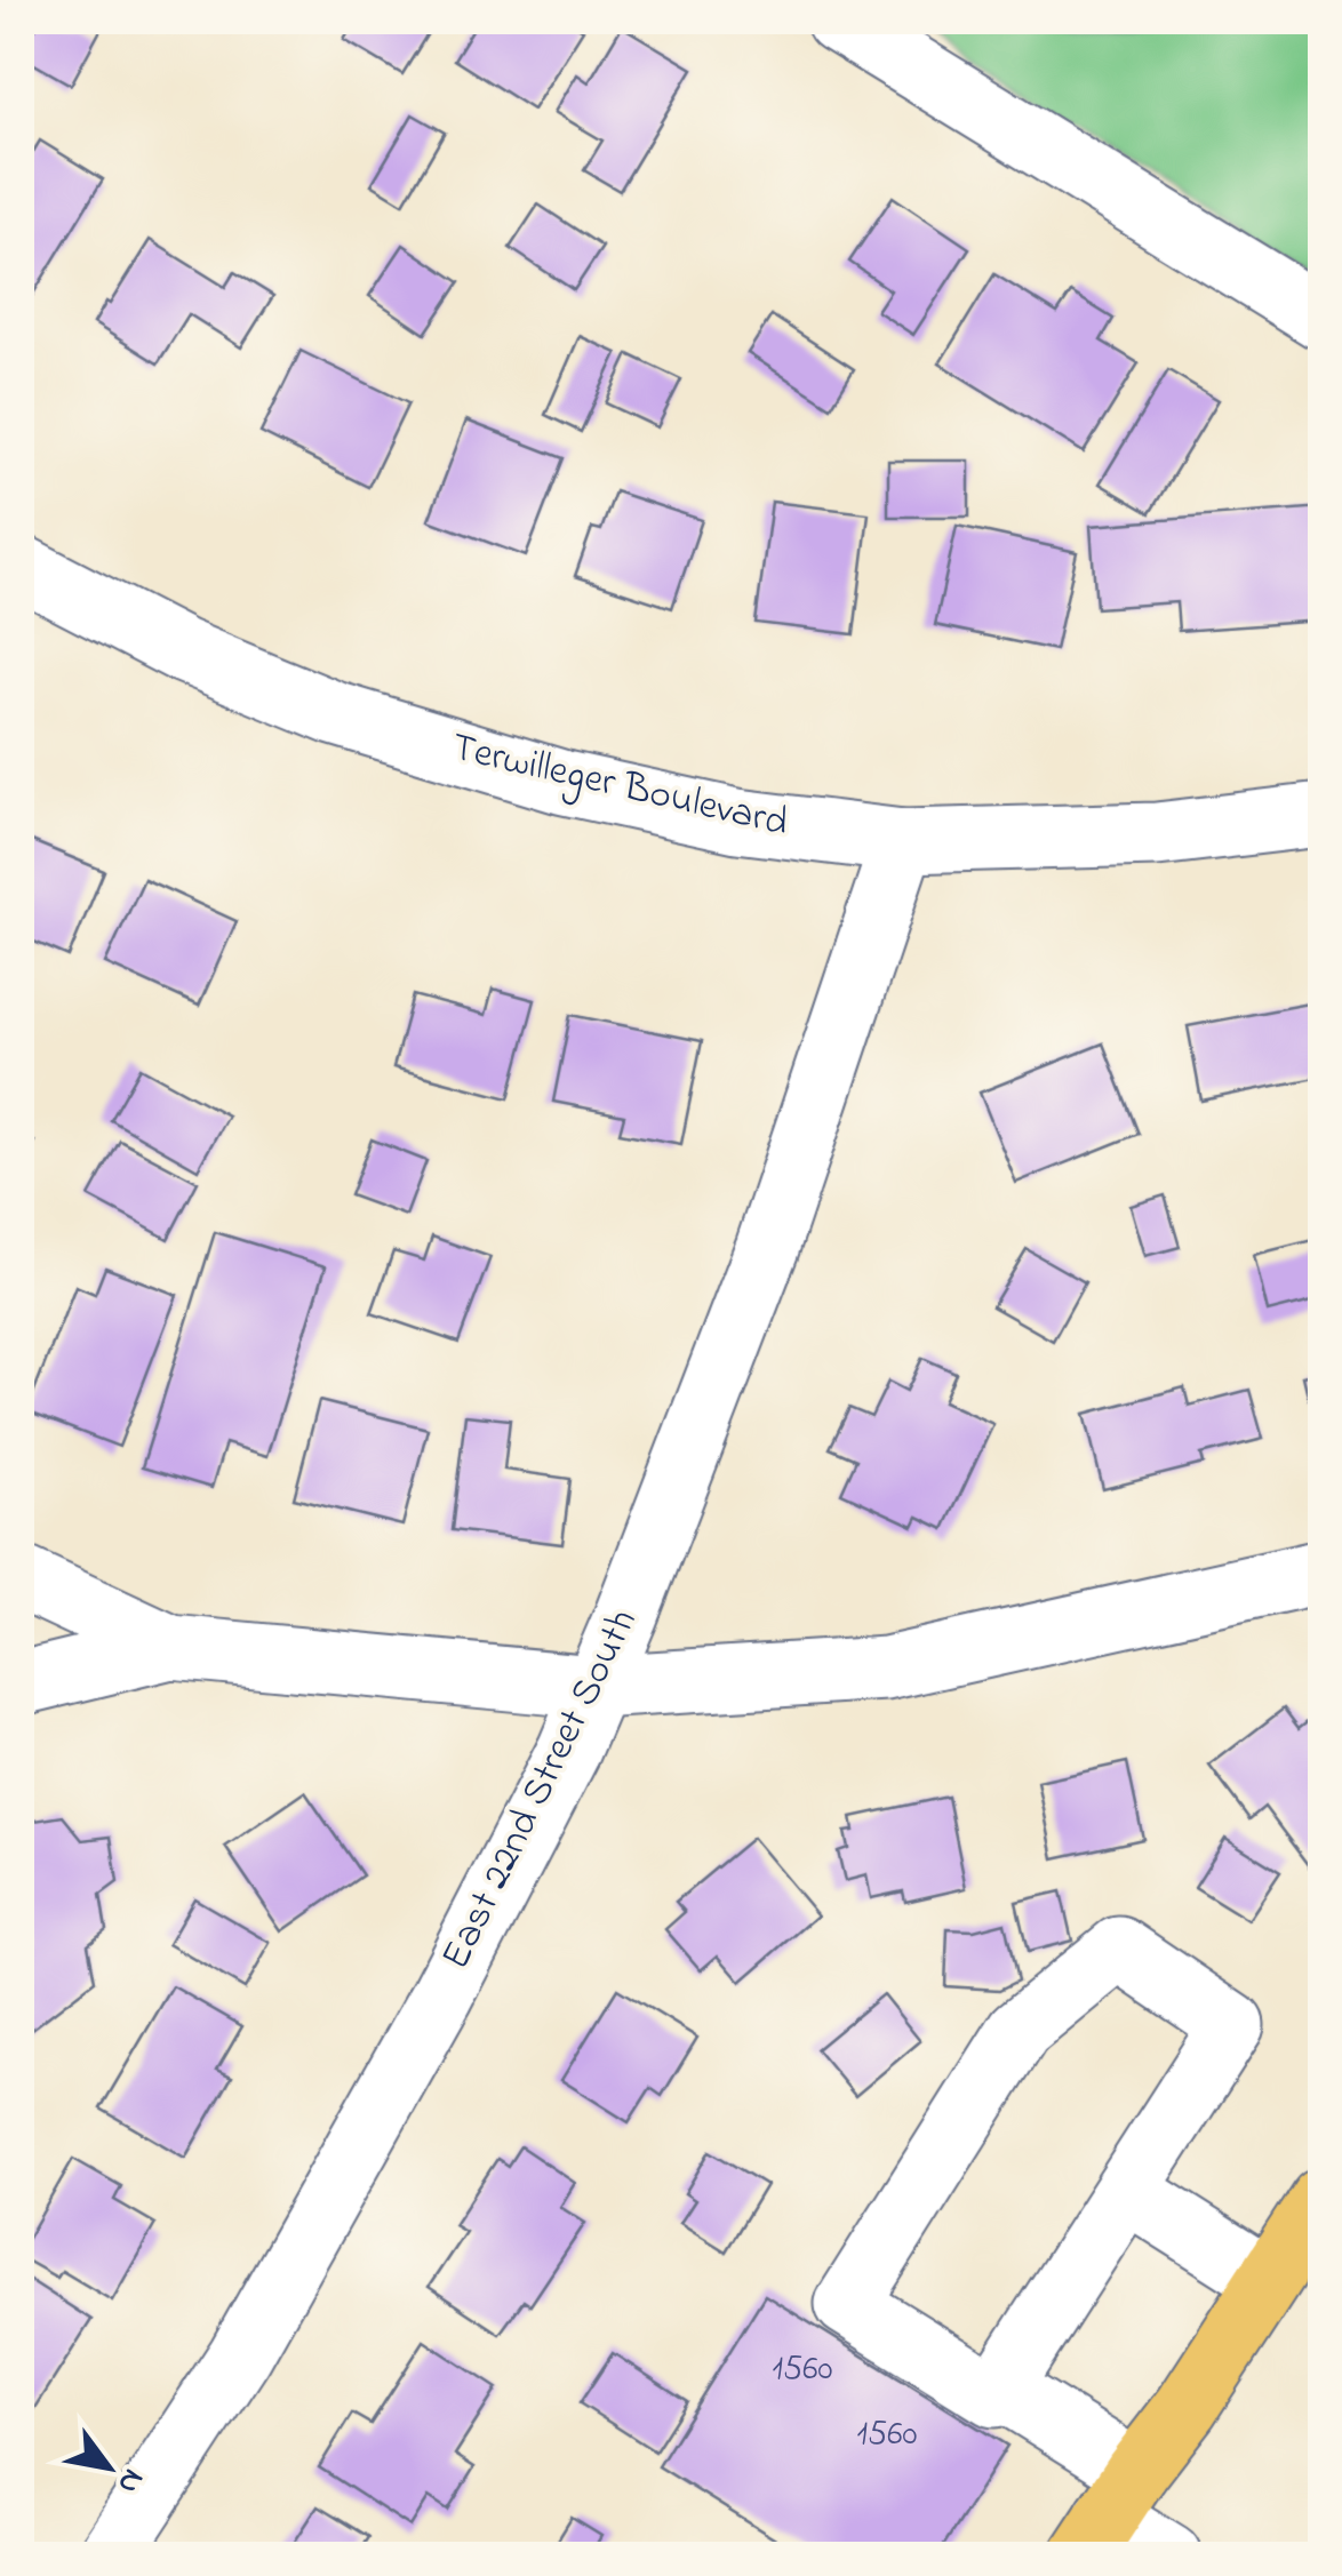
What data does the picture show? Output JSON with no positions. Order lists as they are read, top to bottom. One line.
{"streets":{"street":["Terwilleger Boulevard","East 22nd Street South"]},"crossings":[["Terwilleger Boulevard","East 22nd Street South"]],"house_numbers":["1560","1560"],"north":"bottom right"}
